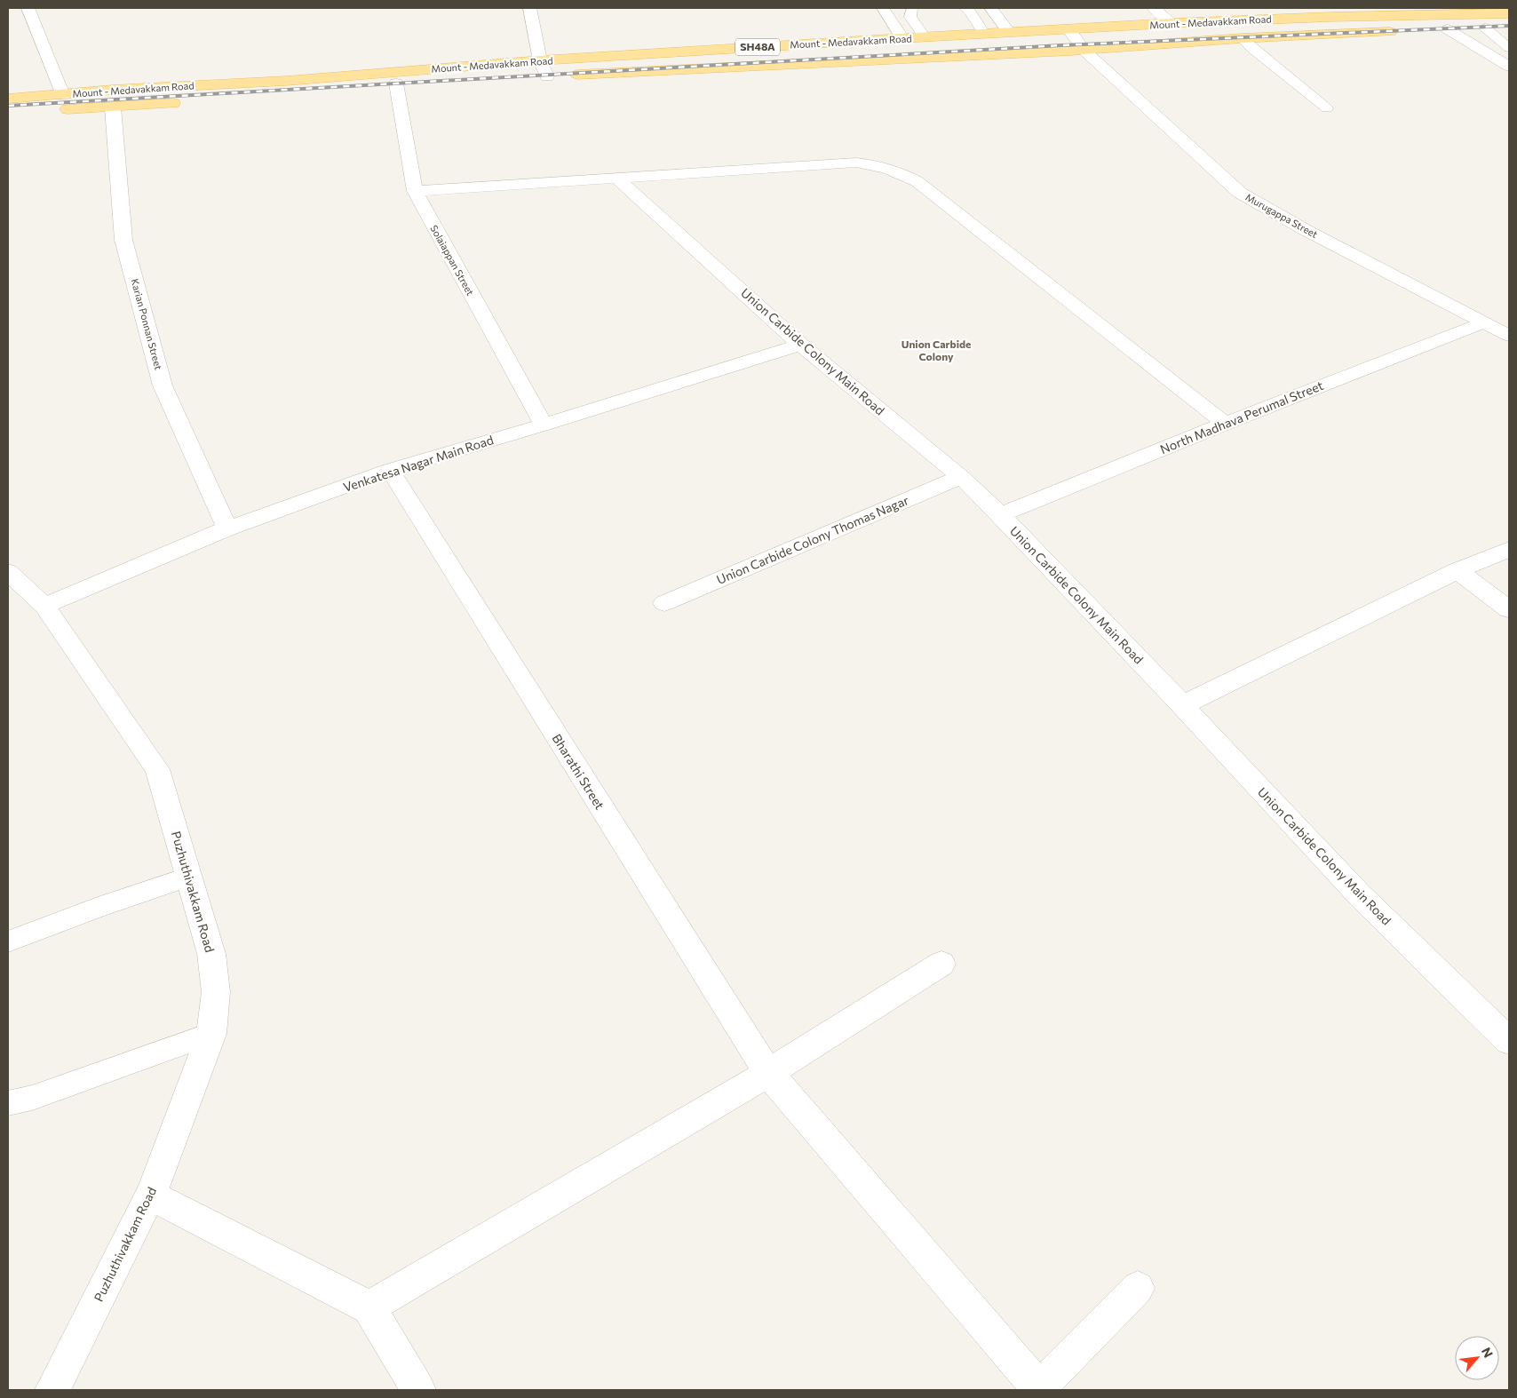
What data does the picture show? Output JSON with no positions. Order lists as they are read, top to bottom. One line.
{"streets":{"main road":["Mount - Medavakkam Road","SH48A"],"street":["Murugappa Street","Solaiappan Street","Karian Ponnan Street","Union Carbide Colony Main Road","North Madhava Perumal Street","Venkatesa Nagar Main Road","Union Carbide Colony Thomas Nagar","Bharathi Street","Puzhuthivakkam Road"]},"crossings":[["Mount - Medavakkam Road","Murugappa Street"],["Mount - Medavakkam Road","Solaiappan Street"],["Mount - Medavakkam Road","Karian Ponnan Street"],["Murugappa Street","North Madhava Perumal Street"],["Solaiappan Street","Venkatesa Nagar Main Road"],["Karian Ponnan Street","Venkatesa Nagar Main Road"],["Union Carbide Colony Main Road","North Madhava Perumal Street"],["Union Carbide Colony Main Road","Venkatesa Nagar Main Road"],["Union Carbide Colony Main Road","Union Carbide Colony Thomas Nagar"],["Venkatesa Nagar Main Road","Bharathi Street"],["Venkatesa Nagar Main Road","Puzhuthivakkam Road"]],"districts":["Union Carbide Colony"],"north":"top right"}
